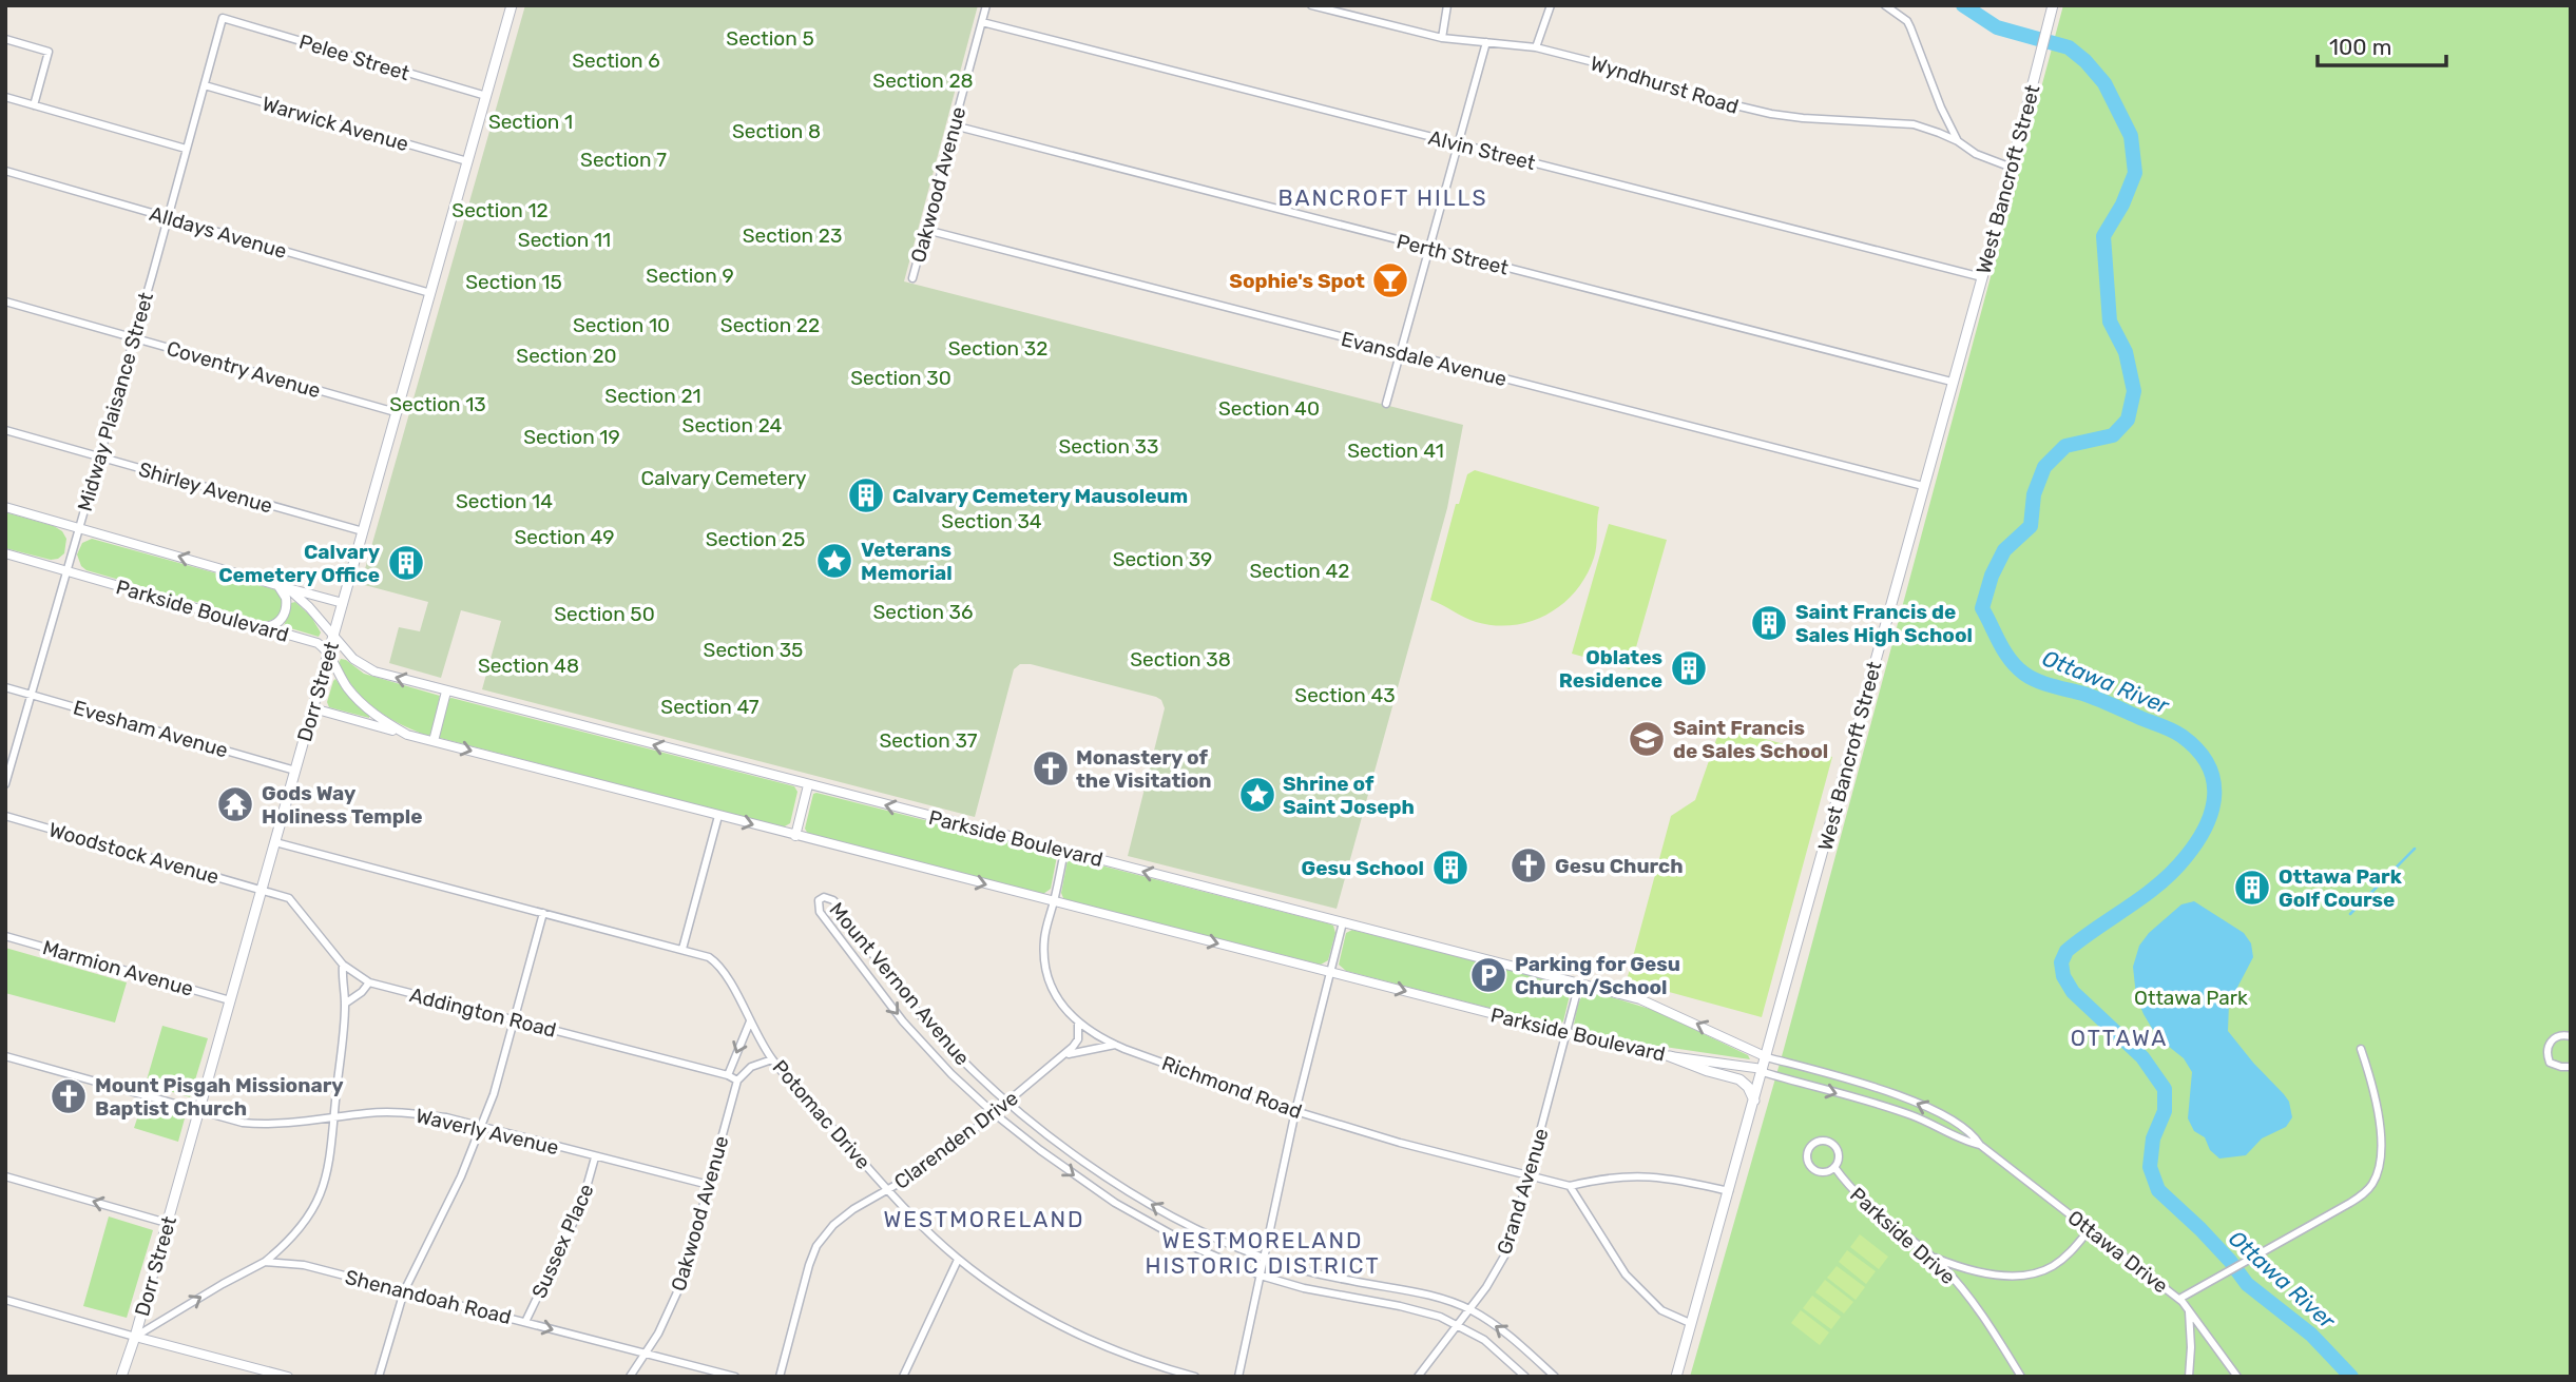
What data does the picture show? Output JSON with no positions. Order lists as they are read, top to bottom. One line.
{"streets":{"main road":["West Bancroft Street","Dorr Street"],"street":["Pelee Street","Wyndhurst Road","Warwick Avenue","Alvin Street","Oakwood Avenue","Alldays Avenue","Perth Street","Evansdale Avenue","Coventry Avenue","Midway Plaisance Street","Shirley Avenue","Parkside Boulevard","Evesham Avenue","Woodstock Avenue","Marmion Avenue","Mount Vernon Avenue","Addington Road","Richmond Road","Potomac Drive","Waverly Avenue","Clarenden Drive","Grand Avenue","Parkside Drive","Sussex Place","Ottawa Drive","Shenandoah Road"]},"crossings":[["Pelee Street","Midway Plaisance Street"],["Pelee Street","Dorr Street"],["Wyndhurst Road","West Bancroft Street"],["Warwick Avenue","Midway Plaisance Street"],["Warwick Avenue","Dorr Street"],["Alvin Street","West Bancroft Street"],["Alvin Street","Oakwood Avenue"],["West Bancroft Street","Perth Street"],["West Bancroft Street","Evansdale Avenue"],["West Bancroft Street","Parkside Boulevard"],["West Bancroft Street","Richmond Road"],["West Bancroft Street","Ottawa Drive"],["Oakwood Avenue","Perth Street"],["Oakwood Avenue","Evansdale Avenue"],["Oakwood Avenue","Addington Road"],["Oakwood Avenue","Waverly Avenue"],["Oakwood Avenue","Shenandoah Road"],["Alldays Avenue","Midway Plaisance Street"],["Alldays Avenue","Dorr Street"],["Coventry Avenue","Midway Plaisance Street"],["Coventry Avenue","Dorr Street"],["Midway Plaisance Street","Shirley Avenue"],["Midway Plaisance Street","Parkside Boulevard"],["Midway Plaisance Street","Evesham Avenue"],["Shirley Avenue","Dorr Street"],["Parkside Boulevard","Dorr Street"],["Parkside Boulevard","Richmond Road"],["Parkside Boulevard","Grand Avenue"],["Parkside Boulevard","Ottawa Drive"],["Dorr Street","Evesham Avenue"],["Dorr Street","Woodstock Avenue"],["Dorr Street","Marmion Avenue"],["Dorr Street","Addington Road"],["Dorr Street","Potomac Drive"],["Dorr Street","Waverly Avenue"],["Woodstock Avenue","Addington Road"],["Mount Vernon Avenue","Clarenden Drive"],["Mount Vernon Avenue","Grand Avenue"],["Richmond Road","Clarenden Drive"],["Richmond Road","Grand Avenue"],["Potomac Drive","Clarenden Drive"],["Waverly Avenue","Sussex Place"],["Sussex Place","Shenandoah Road"]],"districts":["BANCROFT HILLS","OTTAWA","WESTMORELAND","WESTMORELAND HISTORIC DISTRICT"],"water":["Ottawa River"],"parks":["Section 5","Section 6","Section 28","Section 1","Section 8","Section 7","Section 12","Section 23","Section 11","Section 9","Section 15","Section 10","Section 22","Section 32","Section 20","Section 30","Section 21","Section 13","Section 40","Section 24","Section 19","Section 33","Section 41","Calvary Cemetery","Section 14","Section 34","Section 49","Section 25","Section 39","Section 42","Section 36","Section 50","Section 35","Section 38","Section 48","Section 43","Section 47","Section 37","Ottawa Park"],"places":{"bar":["Sophie's Spot"],"building":["Calvary Cemetery Mausoleum","Calvary Cemetery Office","Saint Francis de Sales High School","Oblates Residence","Gesu School","Ottawa Park Golf Course"],"place":["Veterans Memorial","Shrine of Saint Joseph"],"school or university":["Saint Francis de Sales School"],"church":["Monastery of the Visitation","Gesu Church","Mount Pisgah Missionary Baptist Church"],"temple":["Gods Way Holiness Temple"],"parking":["Parking for Gesu Church/School"]},"scale_bar":"100 m"}
